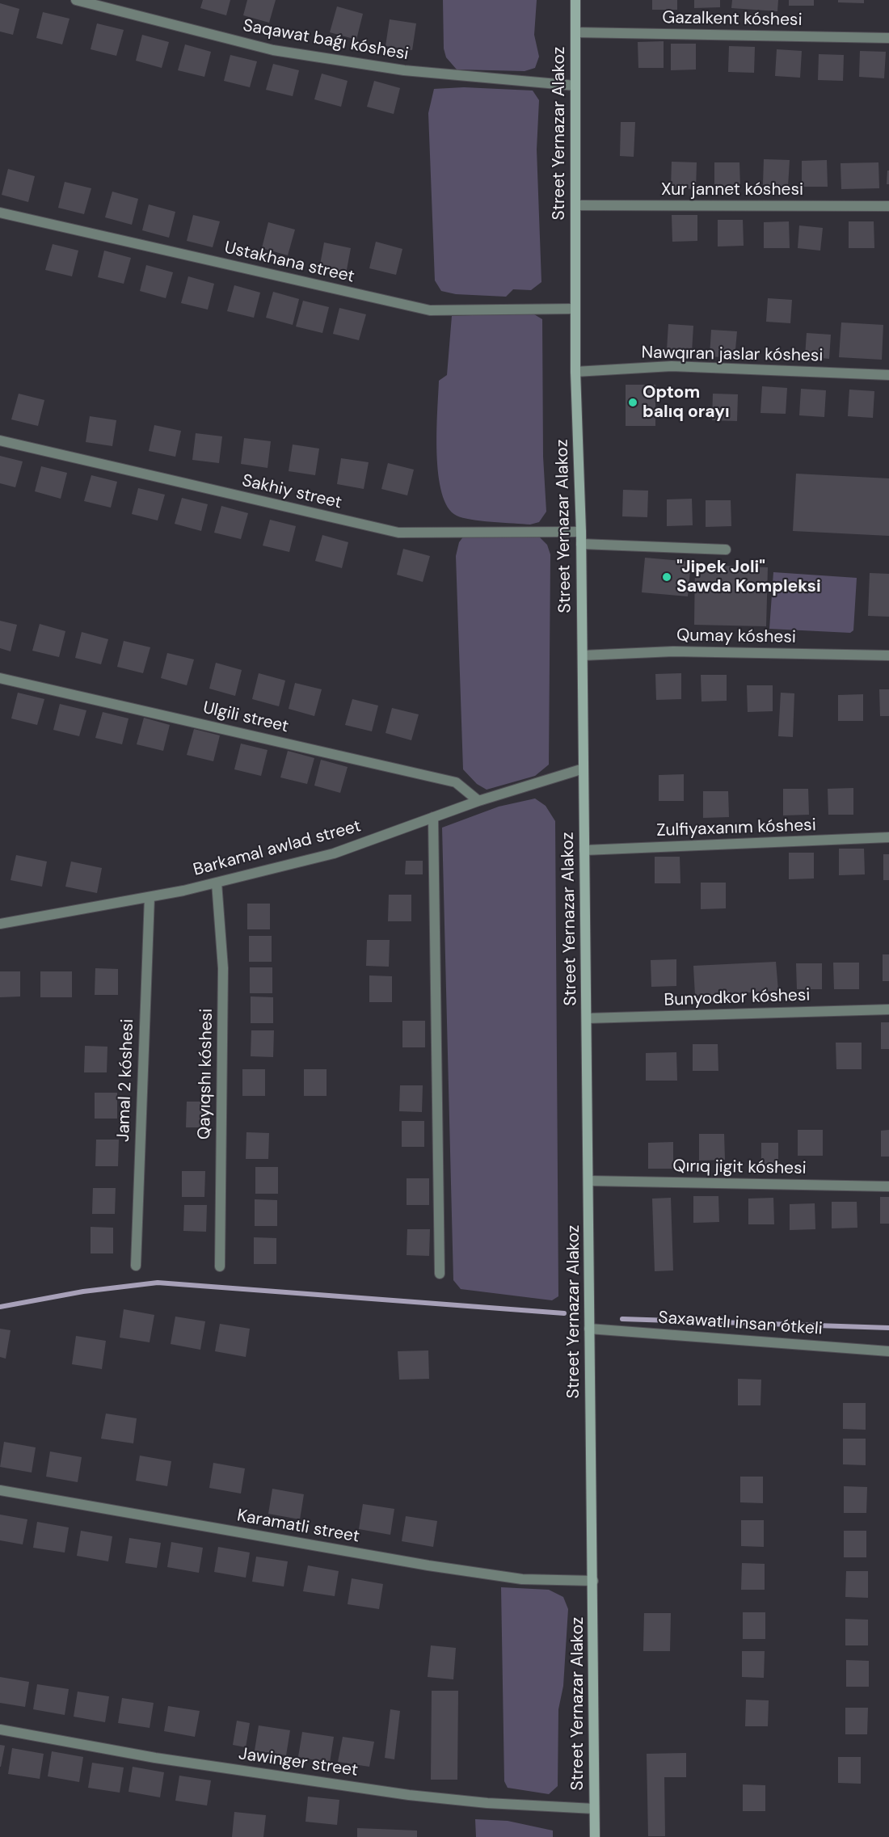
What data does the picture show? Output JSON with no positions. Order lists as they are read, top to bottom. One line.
{"streets":{"main road":["Street Yernazar Alakoz"],"street":["Gazalkent kóshesi","Saqawat baǵı kóshesi","Xur jannet kóshesi","Ustakhana street","Nawqıran jaslar kóshesi","Sakhiy street","Qumay kóshesi","Ulgili street","Zulfiyaxanım kóshesi","Barkamal awlad street","Bunyodkor kóshesi","Qayıqshı kóshesi","Jamal 2 kóshesi","Qırıq jigit kóshesi","Saxawatlı insan ótkeli","Karamatli street","Jawinger street"]},"crossings":[["Gazalkent kóshesi","Street Yernazar Alakoz"],["Saqawat baǵı kóshesi","Street Yernazar Alakoz"],["Street Yernazar Alakoz","Xur jannet kóshesi"],["Street Yernazar Alakoz","Ustakhana street"],["Street Yernazar Alakoz","Nawqıran jaslar kóshesi"],["Street Yernazar Alakoz","Sakhiy street"],["Street Yernazar Alakoz","Qumay kóshesi"],["Street Yernazar Alakoz","Zulfiyaxanım kóshesi"],["Street Yernazar Alakoz","Barkamal awlad street"],["Street Yernazar Alakoz","Bunyodkor kóshesi"],["Street Yernazar Alakoz","Qırıq jigit kóshesi"],["Street Yernazar Alakoz","Saxawatlı insan ótkeli"],["Street Yernazar Alakoz","Karamatli street"],["Street Yernazar Alakoz","Jawinger street"],["Ulgili street","Barkamal awlad street"],["Barkamal awlad street","Qayıqshı kóshesi"],["Barkamal awlad street","Jamal 2 kóshesi"]],"places":["Optom balıq orayı","\"Jipek Joli\" Sawda Kompleksi"]}
